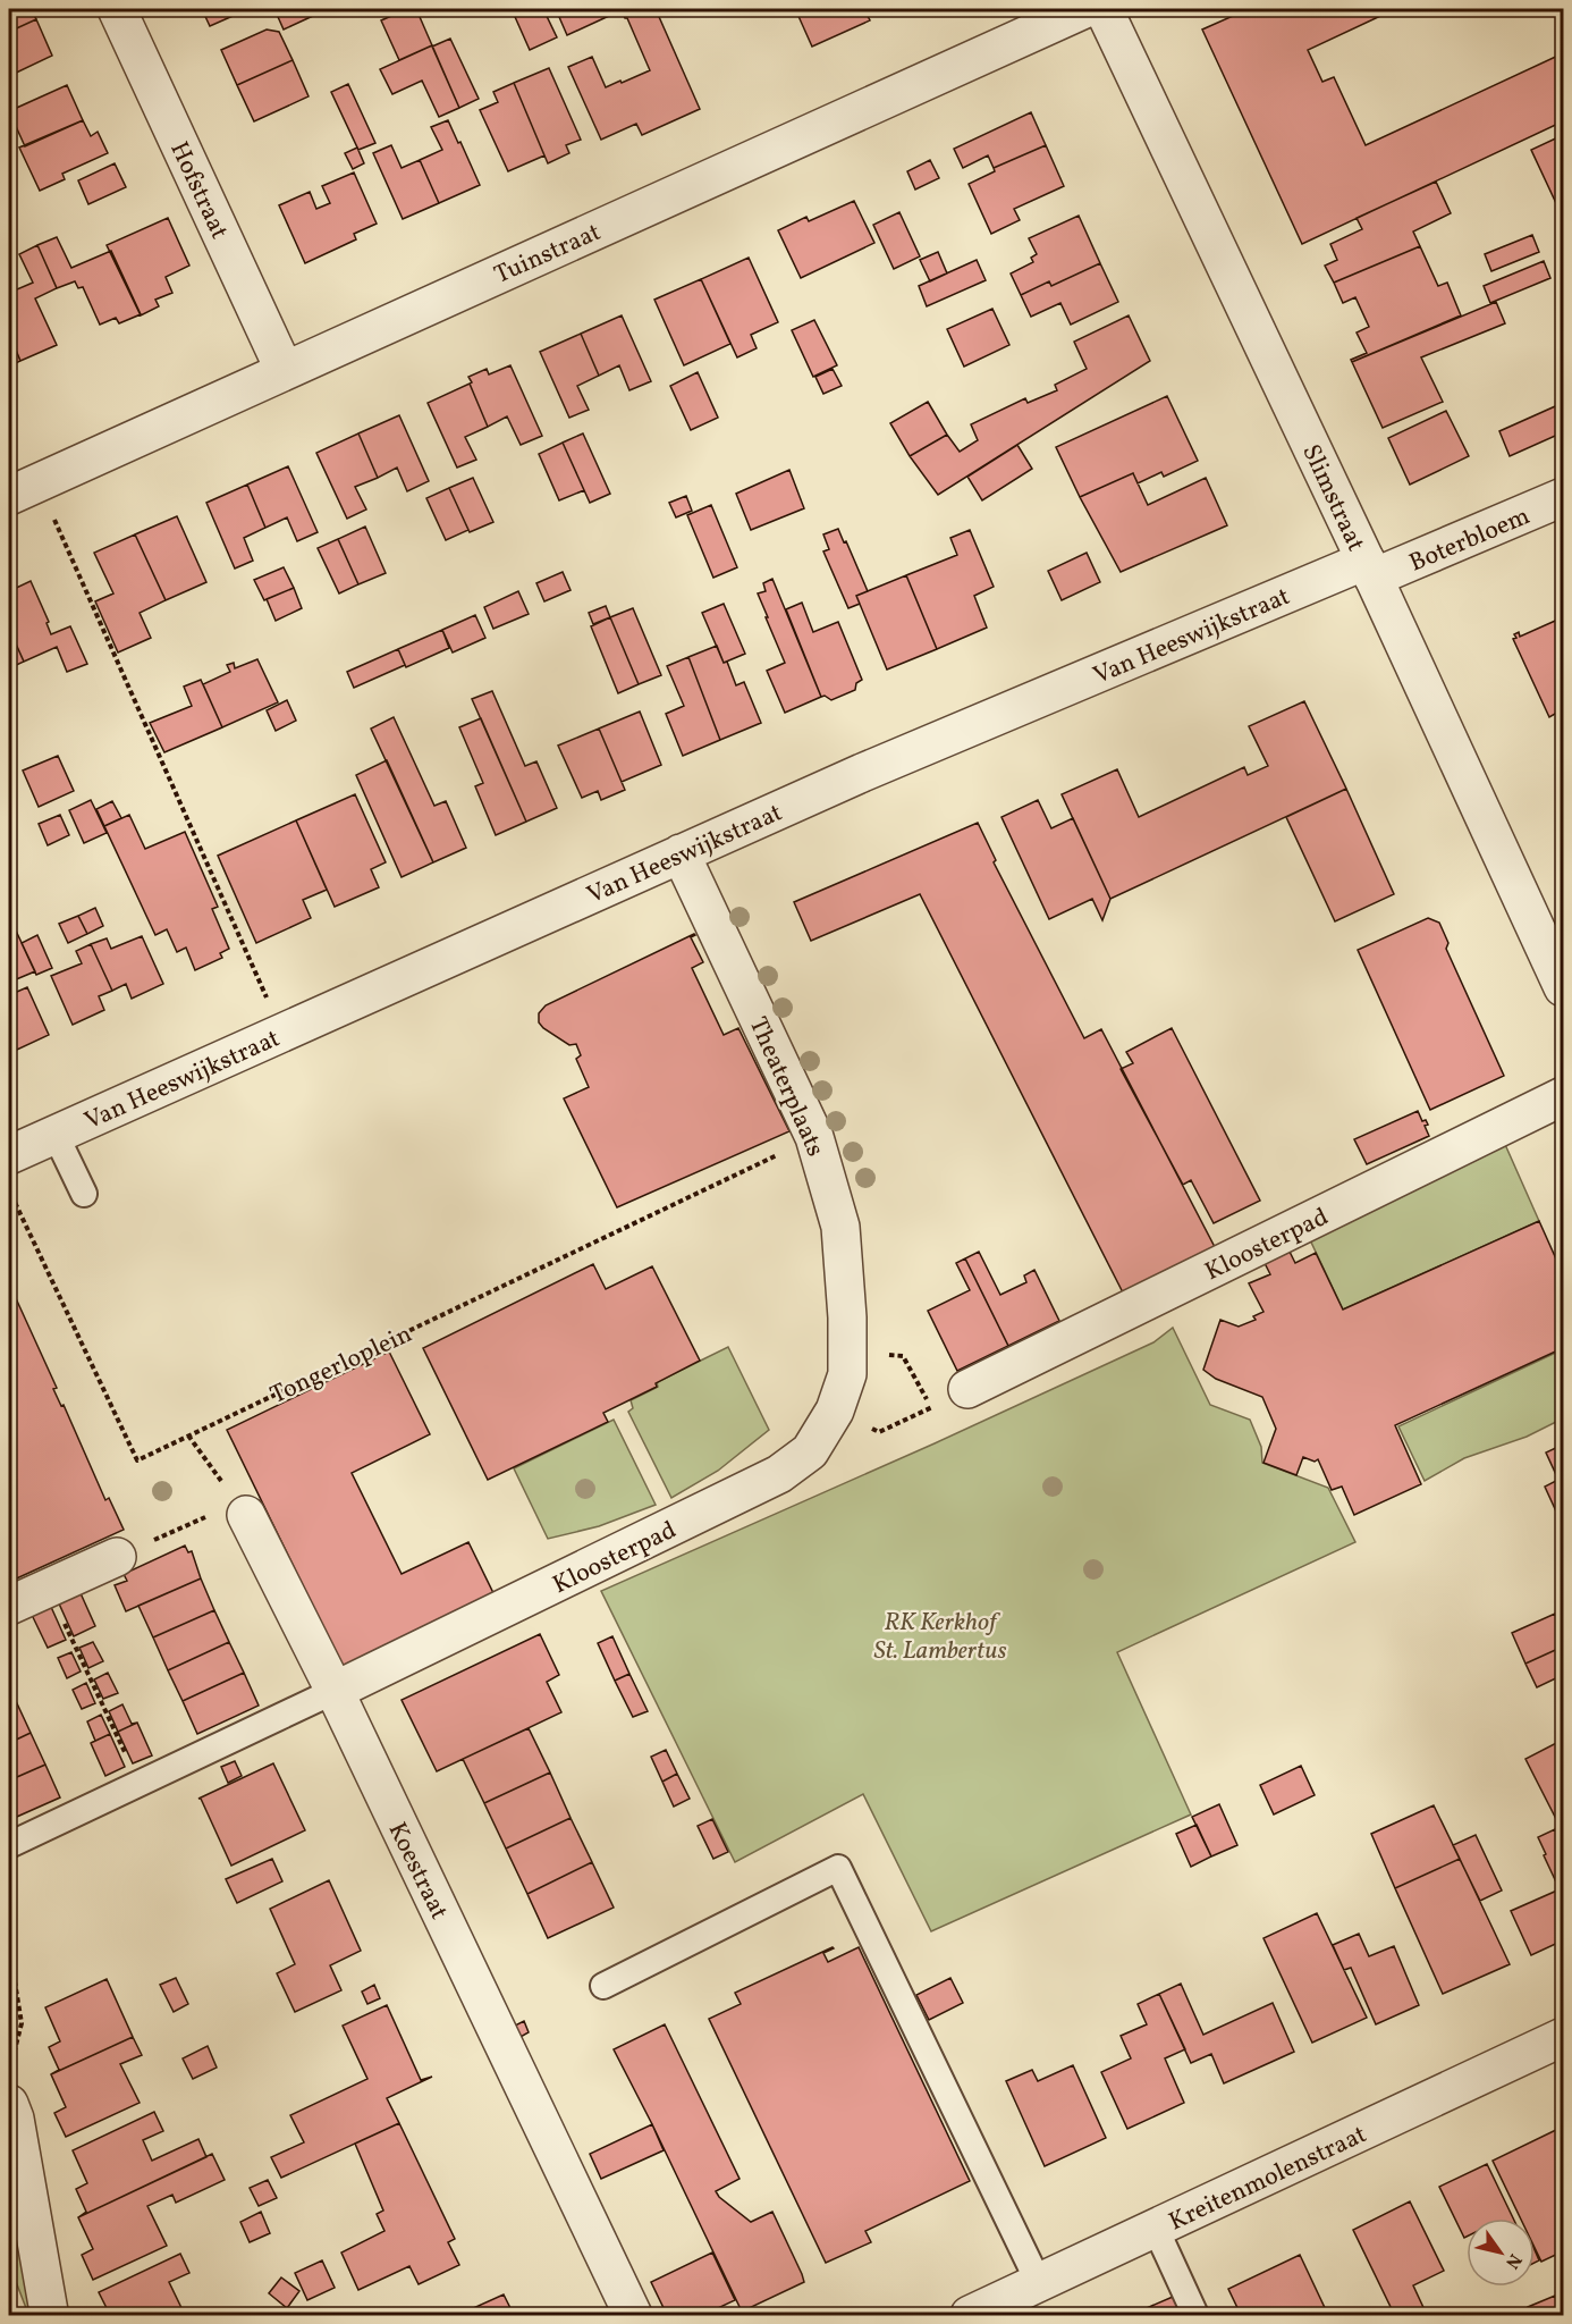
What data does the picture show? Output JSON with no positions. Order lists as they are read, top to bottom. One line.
{"streets":{"street":["Hofstraat","Tuinstraat","Slimstraat","Boterbloem","Van Heeswijkstraat","Theaterplaats","Kloosterpad","Koestraat","Kreitenmolenstraat"],"path":["Tongerloplein"]},"crossings":[["Hofstraat","Tuinstraat"],["Slimstraat","Boterbloem"],["Slimstraat","Van Heeswijkstraat"],["Boterbloem","Van Heeswijkstraat"],["Van Heeswijkstraat","Theaterplaats"],["Theaterplaats","Kloosterpad"],["Theaterplaats","Tongerloplein"],["Kloosterpad","Koestraat"]],"parks":["RK Kerkhof St. Lambertus"],"north":"bottom right"}
